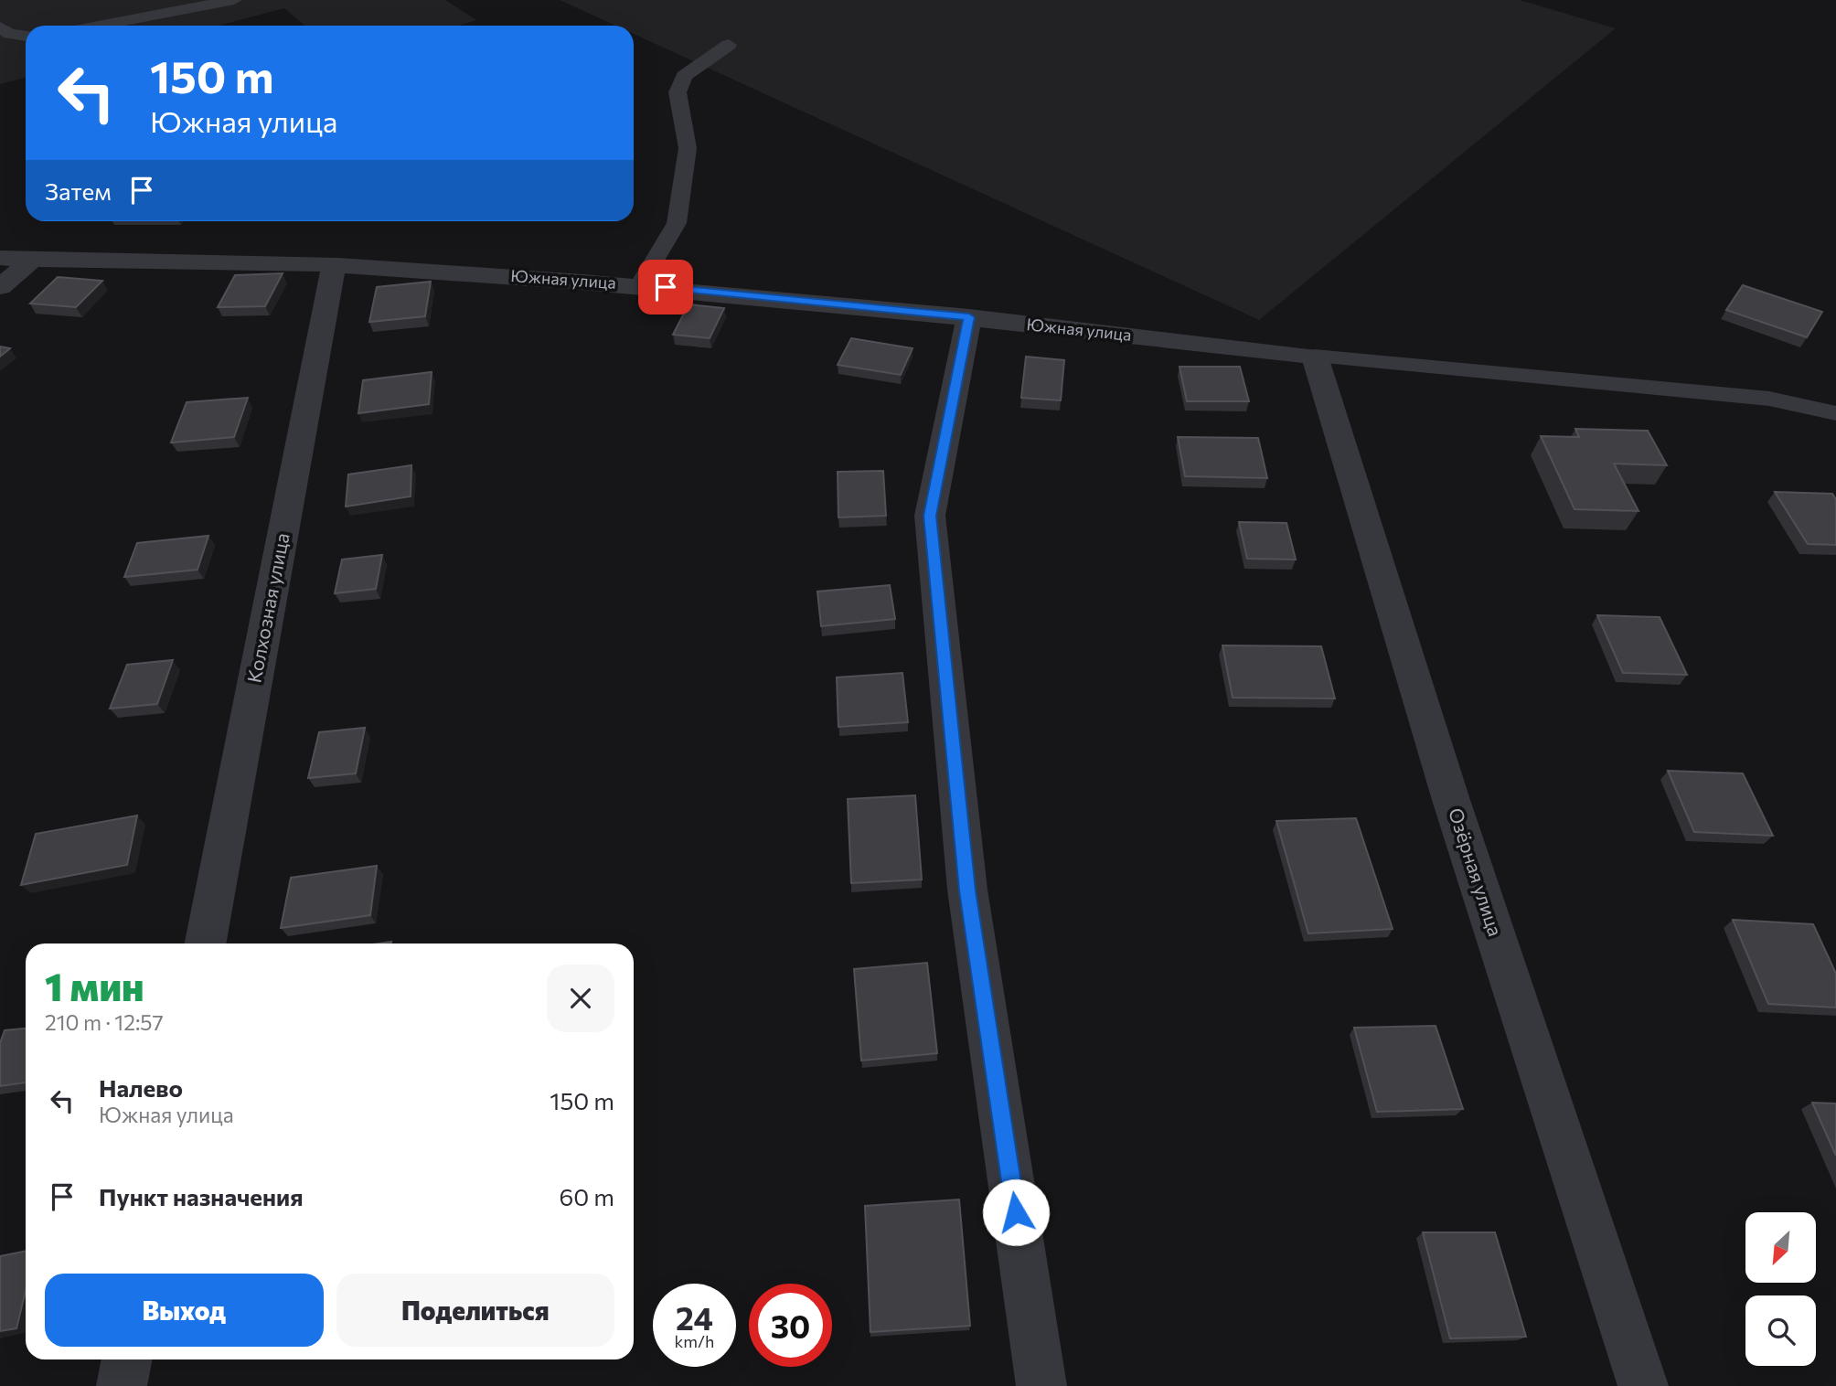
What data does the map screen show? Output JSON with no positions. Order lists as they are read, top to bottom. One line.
{"streets":{"street":["Южная улица","Колхозная улица","Озёрная улица"]},"crossings":[["Южная улица","Колхозная улица"],["Южная улица","Озёрная улица"]],"north":"bottom left","page":{"turn":["150 m","Южная улица"],"then":"Затем","heading":["1 мин","210 m · 12:57"],"list":[{"name":"Налево","note":"Южная улица","value":"150 m"},{"name":"Пункт назначения","value":"60 m"}],"buttons":["Выход","Поделиться"],"speed":"24 km/h","limit":"30"}}
